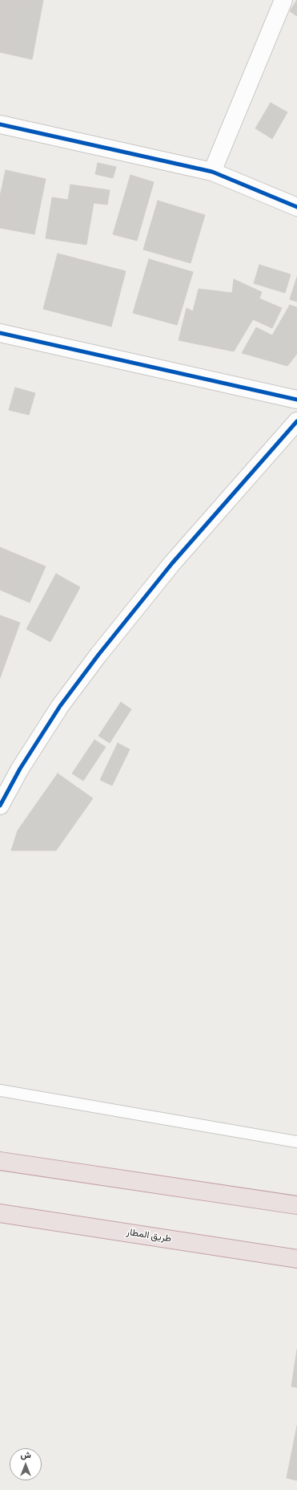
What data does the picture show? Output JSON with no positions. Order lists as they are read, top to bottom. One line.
{"streets":{"highway":["طريق المطار"]},"north":"top"}
